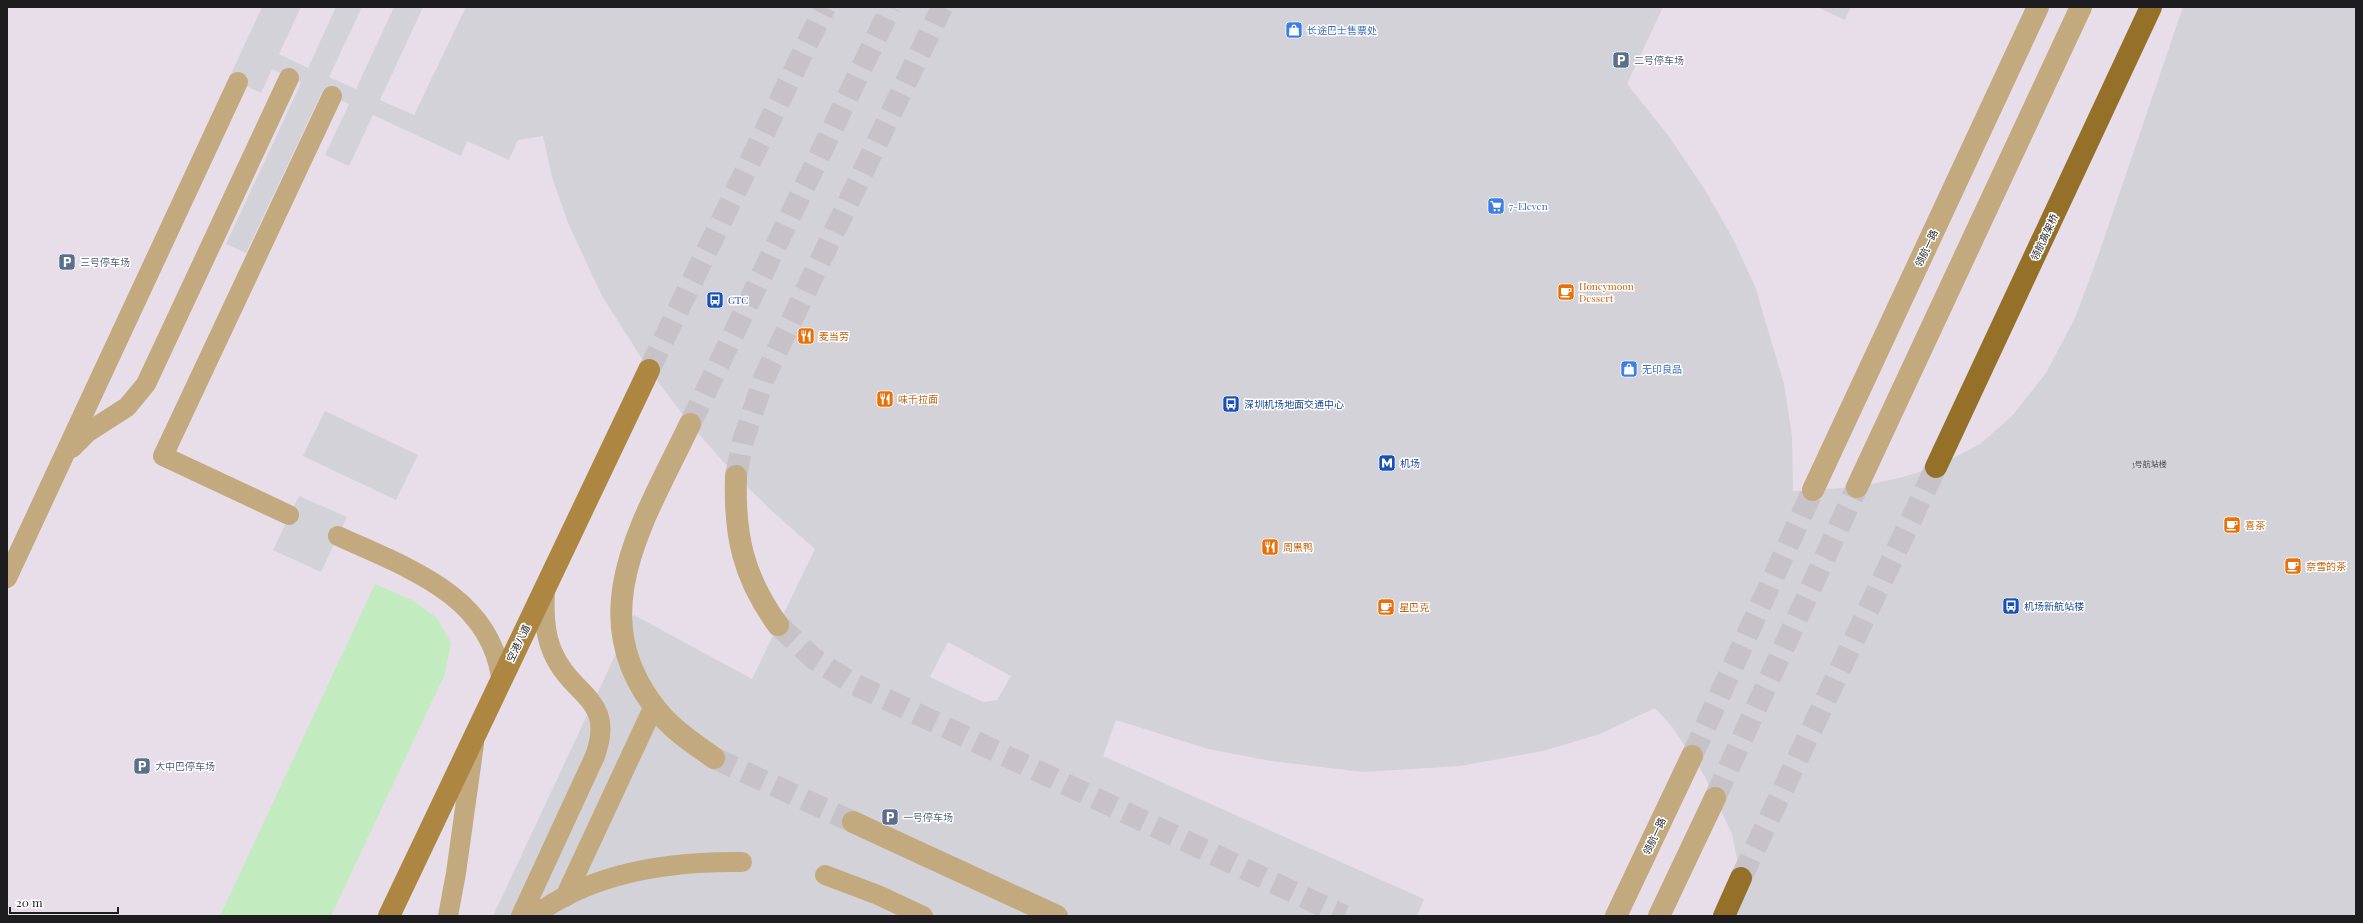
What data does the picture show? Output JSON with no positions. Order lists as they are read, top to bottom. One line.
{"streets":{"main road":["领航高架桥"],"street":["领航一路","空港八道"]},"places":{"shop":["长途巴士售票处","无印良品"],"parking":["二号停车场","三号停车场","大中巴停车场","一号停车场"],"supermarket":["7-Eleven"],"cafe":["Honeymoon Dessert","喜茶","奈雪的茶","星巴克"],"bus stop":["GTC","深圳机场地面交通中心","机场新航站楼"],"restaurant":["麦当劳","味千拉面","周黑鸭"],"metro station":["机场"]},"house_numbers":["3号航站楼"],"scale_bar":"20 m"}
